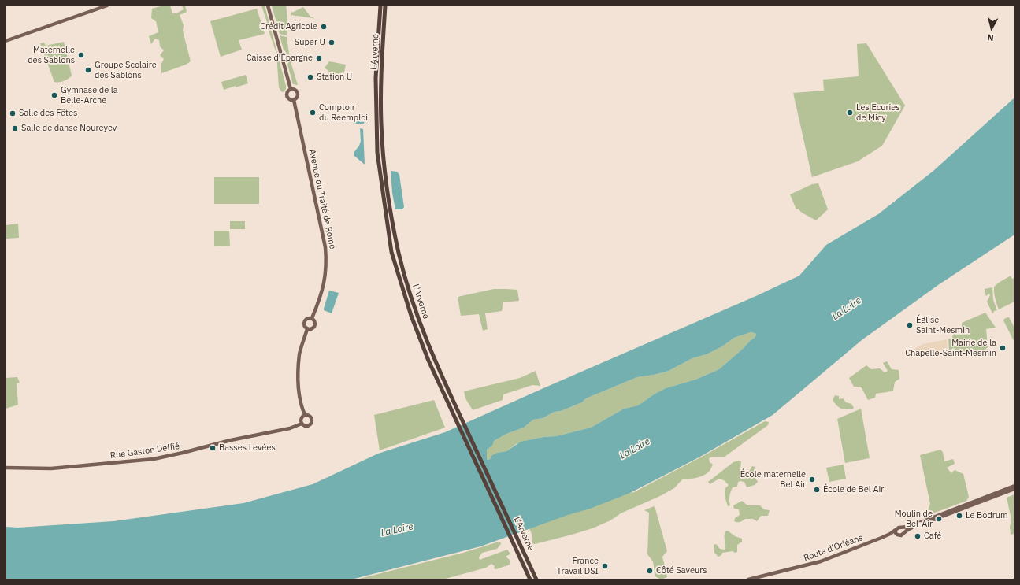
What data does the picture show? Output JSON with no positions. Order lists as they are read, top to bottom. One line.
{"streets":{"highway":["L'Arverne"],"main road":["Avenue du Traité de Rome","Rue Gaston Deffié","Route d'Orléans"]},"water":["La Loire"],"places":["Crédit Agricole","Super U","Maternelle des Sablons","Caisse d'Épargne","Groupe Scolaire des Sablons","Station U","Gymnase de la Belle-Arche","Comptoir du Réemploi","Les Ecuries de Micy","Salle des Fêtes","Salle de danse Noureyev","Église Saint-Mesmin","Mairie de la Chapelle-Saint-Mesmin","Basses Levées","École maternelle Bel Air","École de Bel Air","Le Bodrum","Moulin de Bel-Air","Café","France Travail DSI","Côté Saveurs"],"north":"bottom"}
